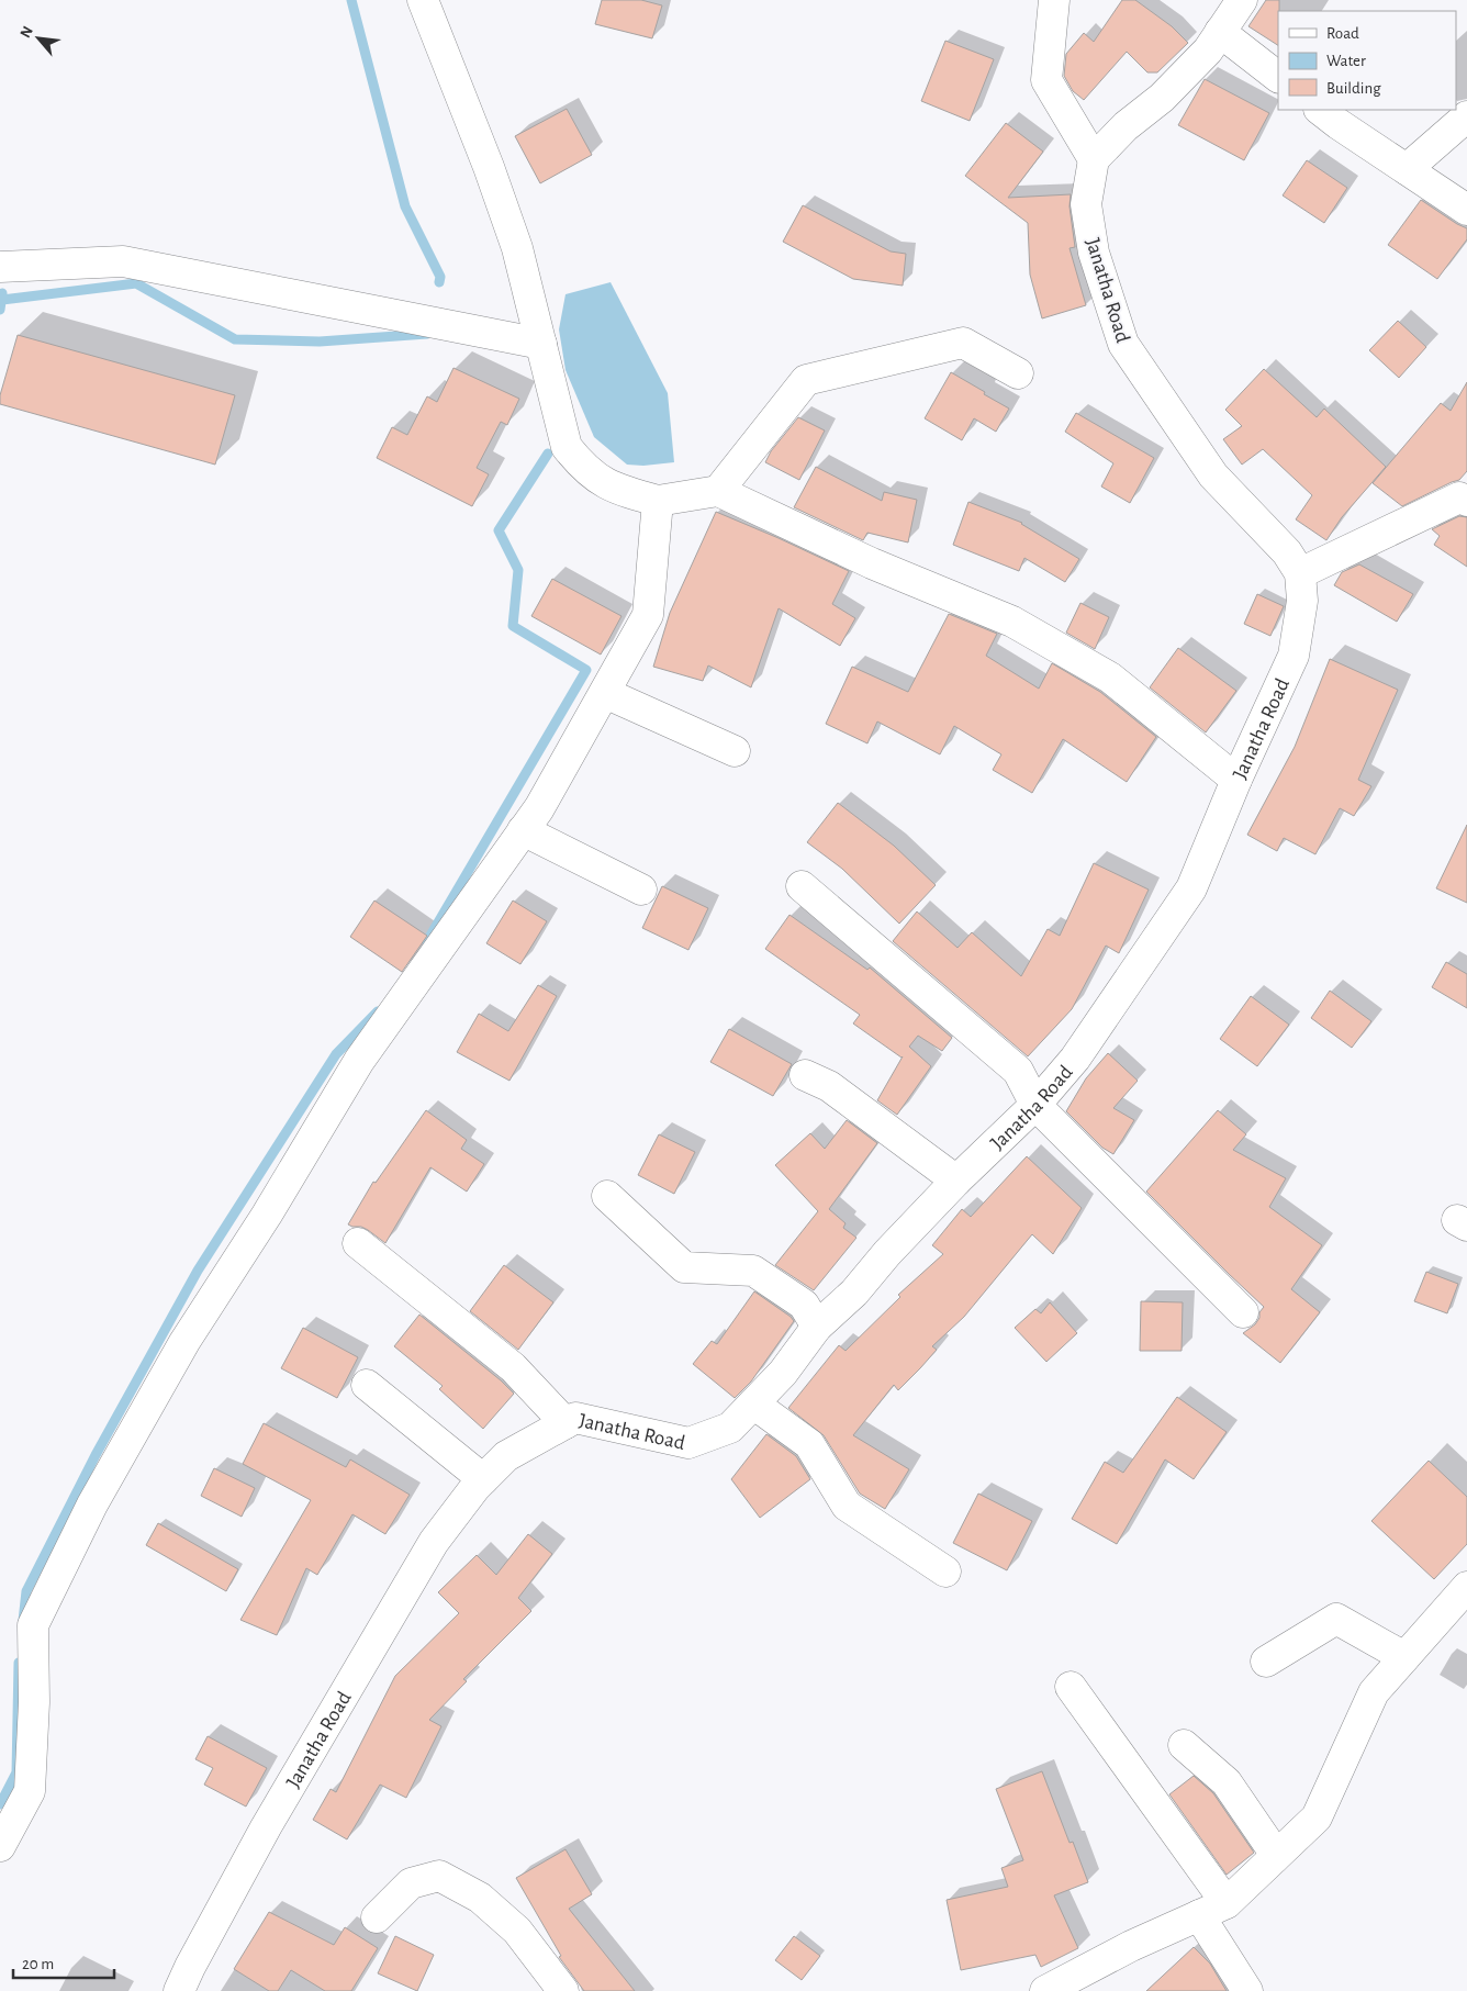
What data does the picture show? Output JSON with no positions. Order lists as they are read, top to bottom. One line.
{"streets":{"street":["Janatha Road"]},"legend":["Road","Water","Building"],"scale_bar":"20 m","north":"top left"}
